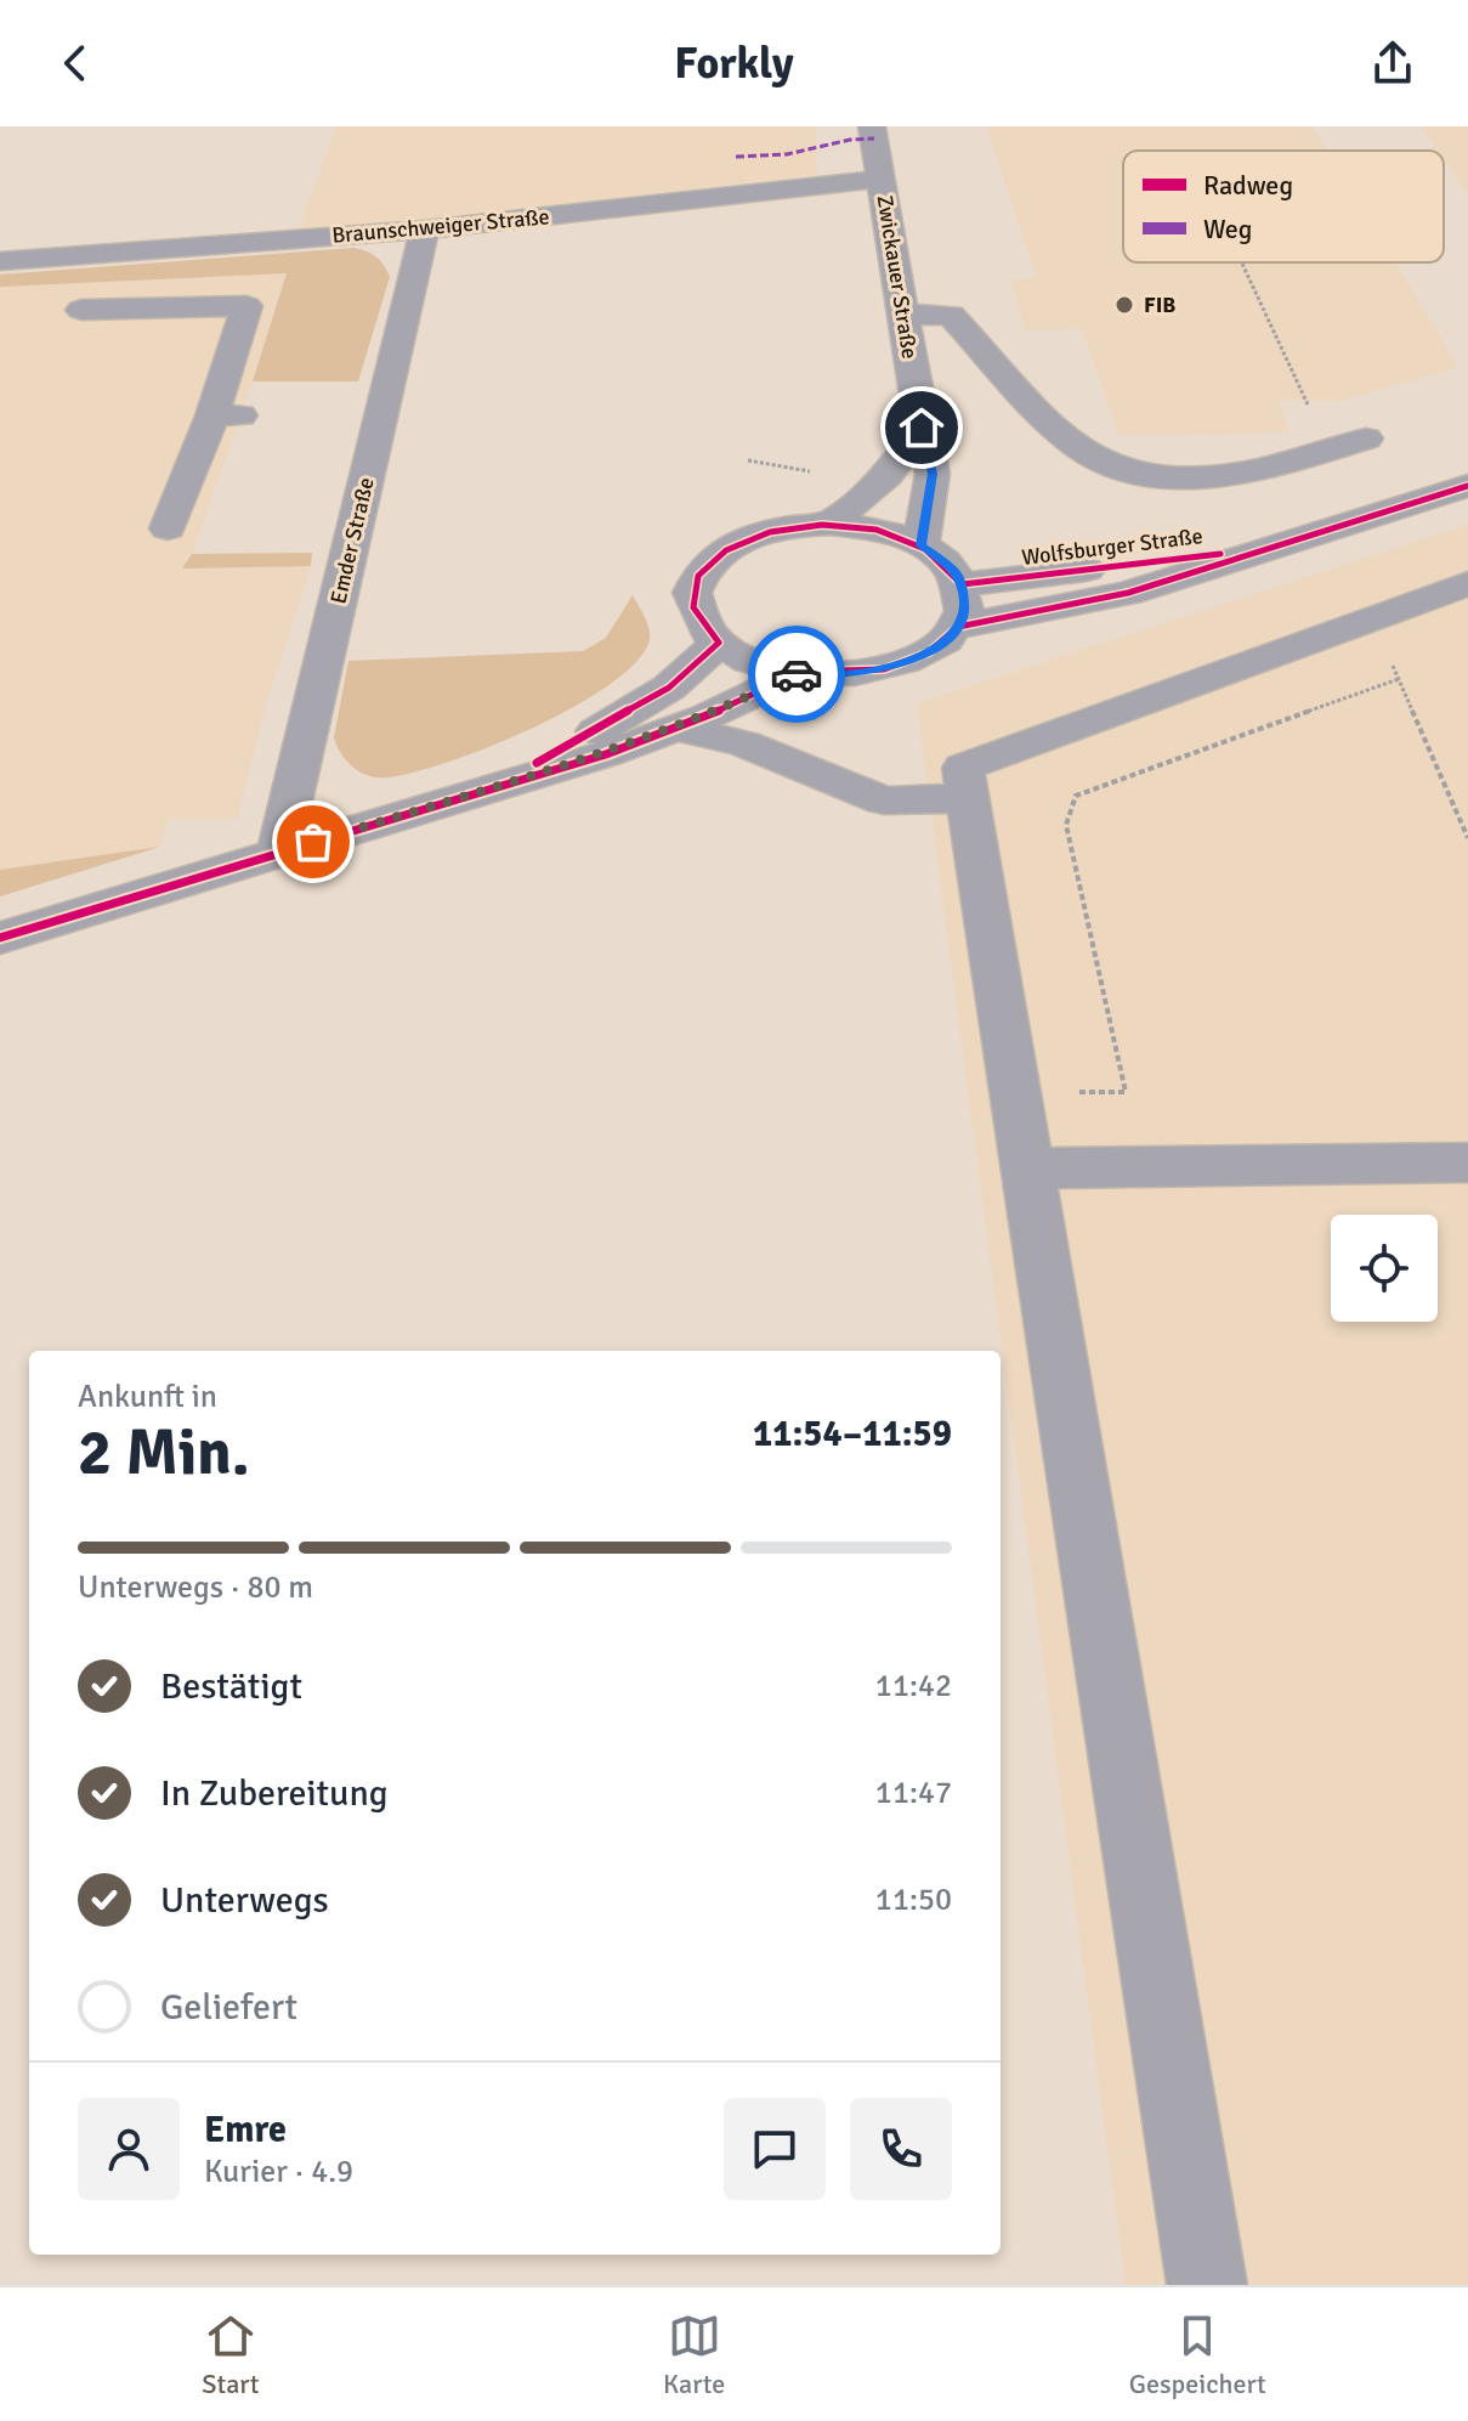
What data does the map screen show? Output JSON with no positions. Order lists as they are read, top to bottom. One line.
{"streets":{"street":["Braunschweiger Straße","Zwickauer Straße","Emder Straße","Wolfsburger Straße"]},"crossings":[["Braunschweiger Straße","Zwickauer Straße"],["Braunschweiger Straße","Emder Straße"],["Zwickauer Straße","Wolfsburger Straße"]],"places":["FIB"],"legend":["Radweg","Weg"],"page":{"header":"Forkly","heading":["2 Min.","Ankunft in","11:54–11:59"],"panel":["Emre","Kurier · 4.9"],"bar":"Unterwegs · 80 m","list":[["Bestätigt","11:42"],["In Zubereitung","11:47"],["Unterwegs","11:50"],"Geliefert"],"tabs":["Start","Karte","Gespeichert"]}}
